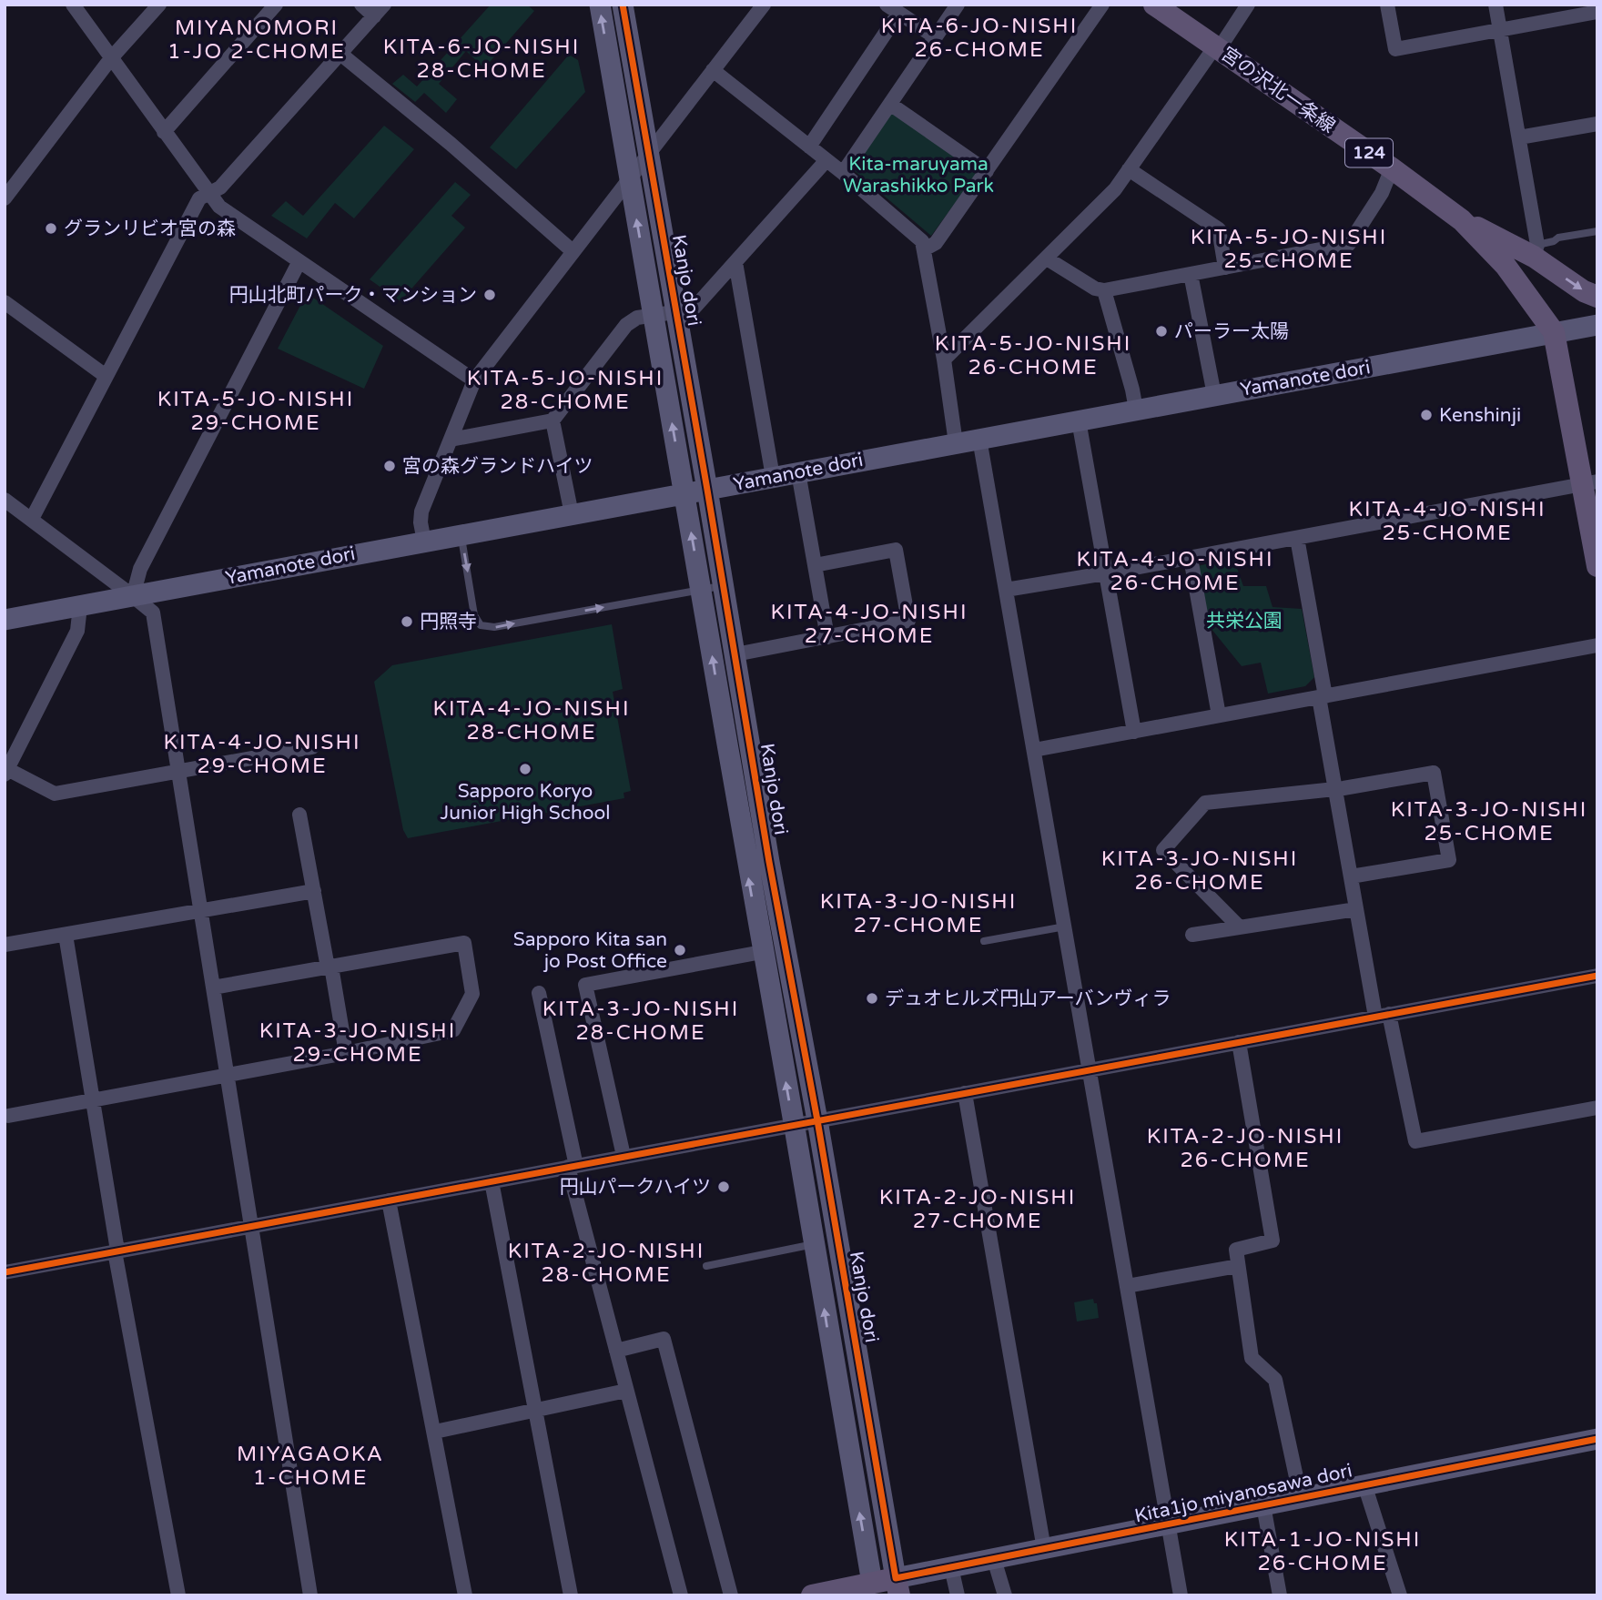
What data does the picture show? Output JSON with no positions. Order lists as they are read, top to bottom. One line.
{"streets":{"main road":["宮の沢北一条線","124"],"street":["Kanjo dori","Yamanote dori","Kita1jo miyanosawa dori"]},"crossings":[["宮の沢北一条線","Yamanote dori"],["Kanjo dori","Yamanote dori"],["Kanjo dori","Kita1jo miyanosawa dori"]],"districts":["KITA-6-JO-NISHI 26-CHOME","MIYANOMORI 1-JO 2-CHOME","KITA-6-JO-NISHI 28-CHOME","KITA-5-JO-NISHI 25-CHOME","KITA-5-JO-NISHI 26-CHOME","KITA-5-JO-NISHI 28-CHOME","KITA-5-JO-NISHI 29-CHOME","KITA-4-JO-NISHI 25-CHOME","KITA-4-JO-NISHI 26-CHOME","KITA-4-JO-NISHI 27-CHOME","KITA-4-JO-NISHI 28-CHOME","KITA-4-JO-NISHI 29-CHOME","KITA-3-JO-NISHI 25-CHOME","KITA-3-JO-NISHI 26-CHOME","KITA-3-JO-NISHI 27-CHOME","KITA-3-JO-NISHI 28-CHOME","KITA-3-JO-NISHI 29-CHOME","KITA-2-JO-NISHI 26-CHOME","KITA-2-JO-NISHI 27-CHOME","KITA-2-JO-NISHI 28-CHOME","MIYAGAOKA 1-CHOME","KITA-1-JO-NISHI 26-CHOME"],"parks":["Kita-maruyama Warashikko Park","共栄公園"],"places":["グランリビオ宮の森","円山北町パーク・マンション","パーラー太陽","Kenshinji","宮の森グランドハイツ","円照寺","Sapporo Koryo Junior High School","Sapporo Kita san jo Post Office","デュオヒルズ円山アーバンヴィラ","円山パークハイツ"]}
